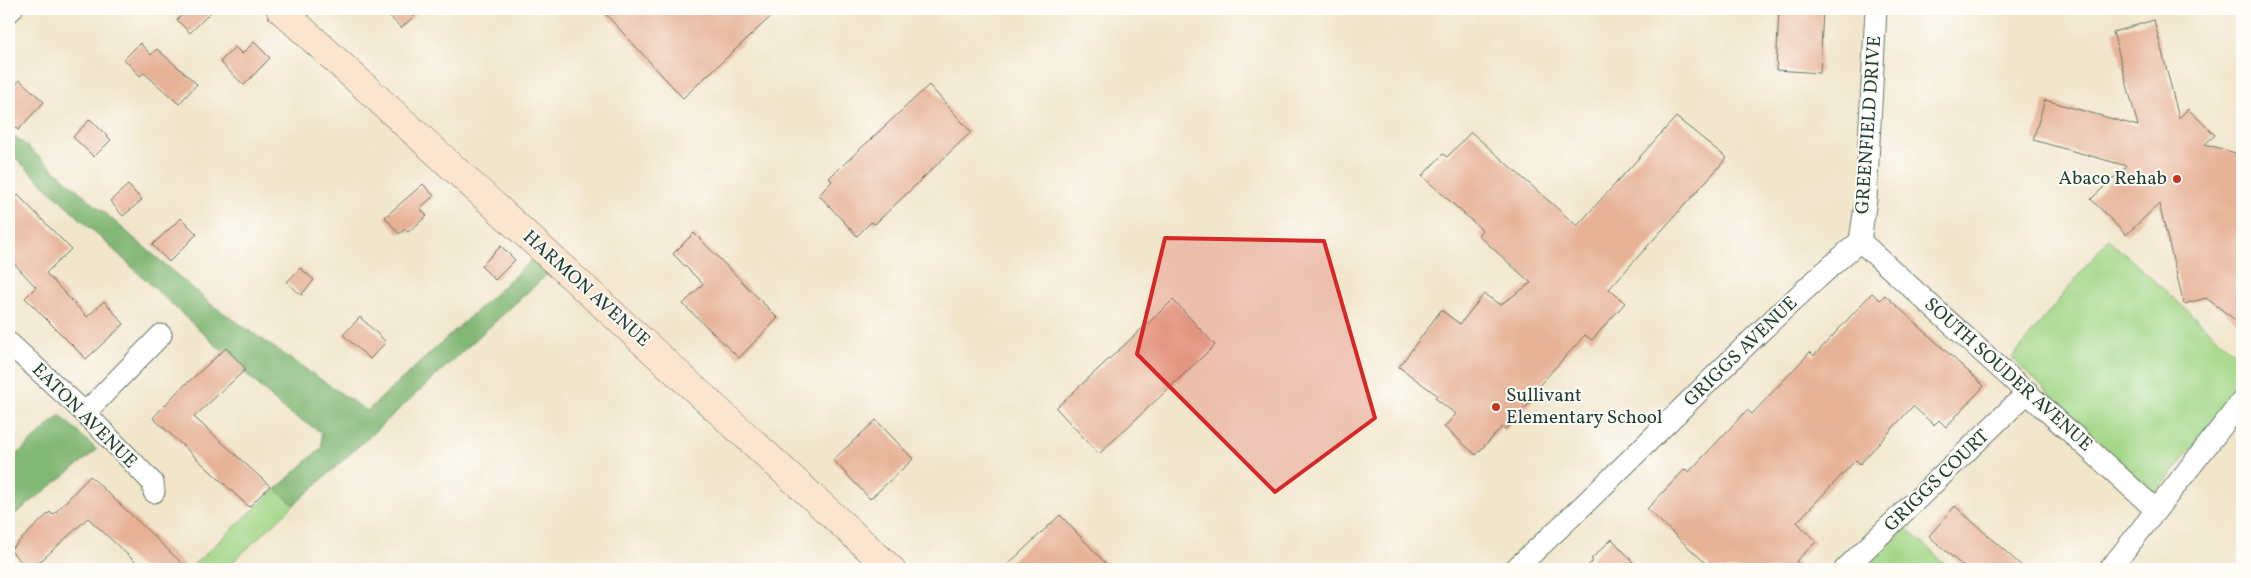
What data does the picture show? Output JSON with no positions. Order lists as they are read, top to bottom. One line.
{"streets":{"main road":["HARMON AVENUE"],"street":["GREENFIELD DRIVE","GRIGGS AVENUE","SOUTH SOUDER AVENUE","EATON AVENUE","GRIGGS COURT"]},"crossings":[["GREENFIELD DRIVE","GRIGGS AVENUE"],["GREENFIELD DRIVE","SOUTH SOUDER AVENUE"],["GRIGGS AVENUE","SOUTH SOUDER AVENUE"],["SOUTH SOUDER AVENUE","GRIGGS COURT"]],"places":["Abaco Rehab","Sullivant Elementary School"]}
